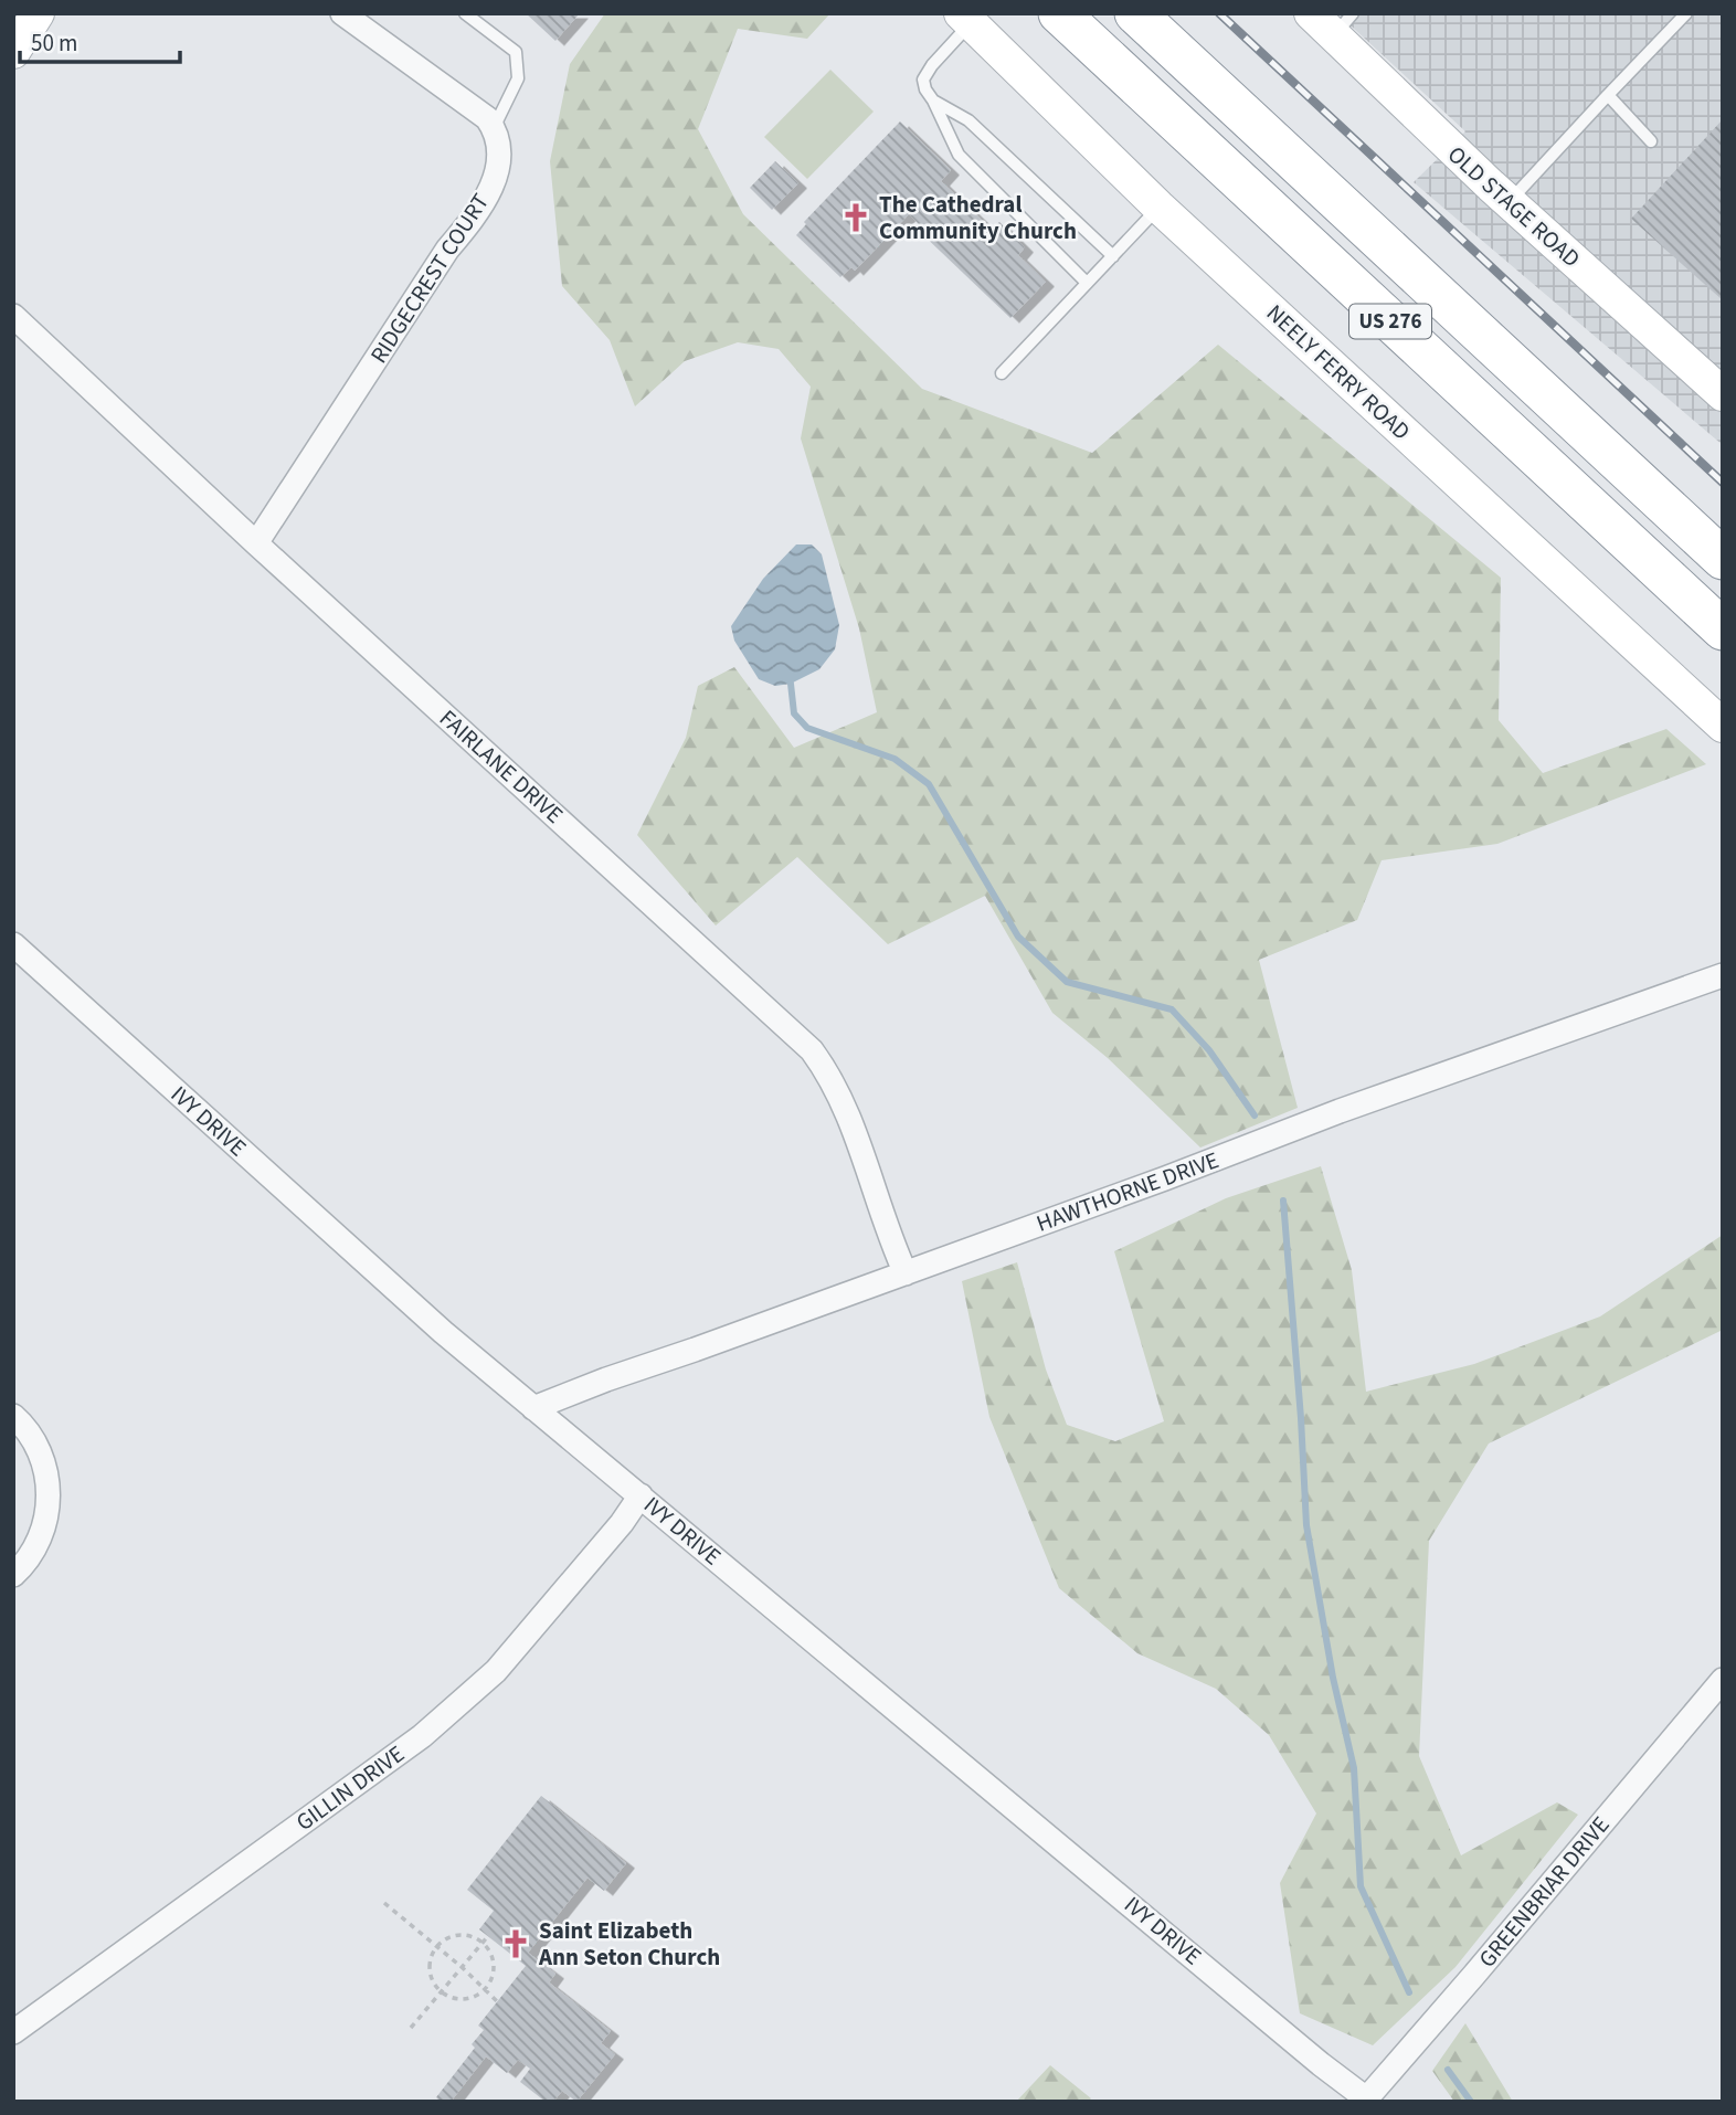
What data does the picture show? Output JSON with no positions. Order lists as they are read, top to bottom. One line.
{"streets":{"highway":["US 276"],"street":["OLD STAGE ROAD","RIDGECREST COURT","NEELY FERRY ROAD","FAIRLANE DRIVE","IVY DRIVE","HAWTHORNE DRIVE","GILLIN DRIVE","GREENBRIAR DRIVE"]},"crossings":[["RIDGECREST COURT","FAIRLANE DRIVE"],["FAIRLANE DRIVE","HAWTHORNE DRIVE"],["IVY DRIVE","HAWTHORNE DRIVE"],["IVY DRIVE","GILLIN DRIVE"],["IVY DRIVE","GREENBRIAR DRIVE"]],"places":{"church":["The Cathedral Community Church","Saint Elizabeth Ann Seton Church"]},"scale_bar":"50 m"}
